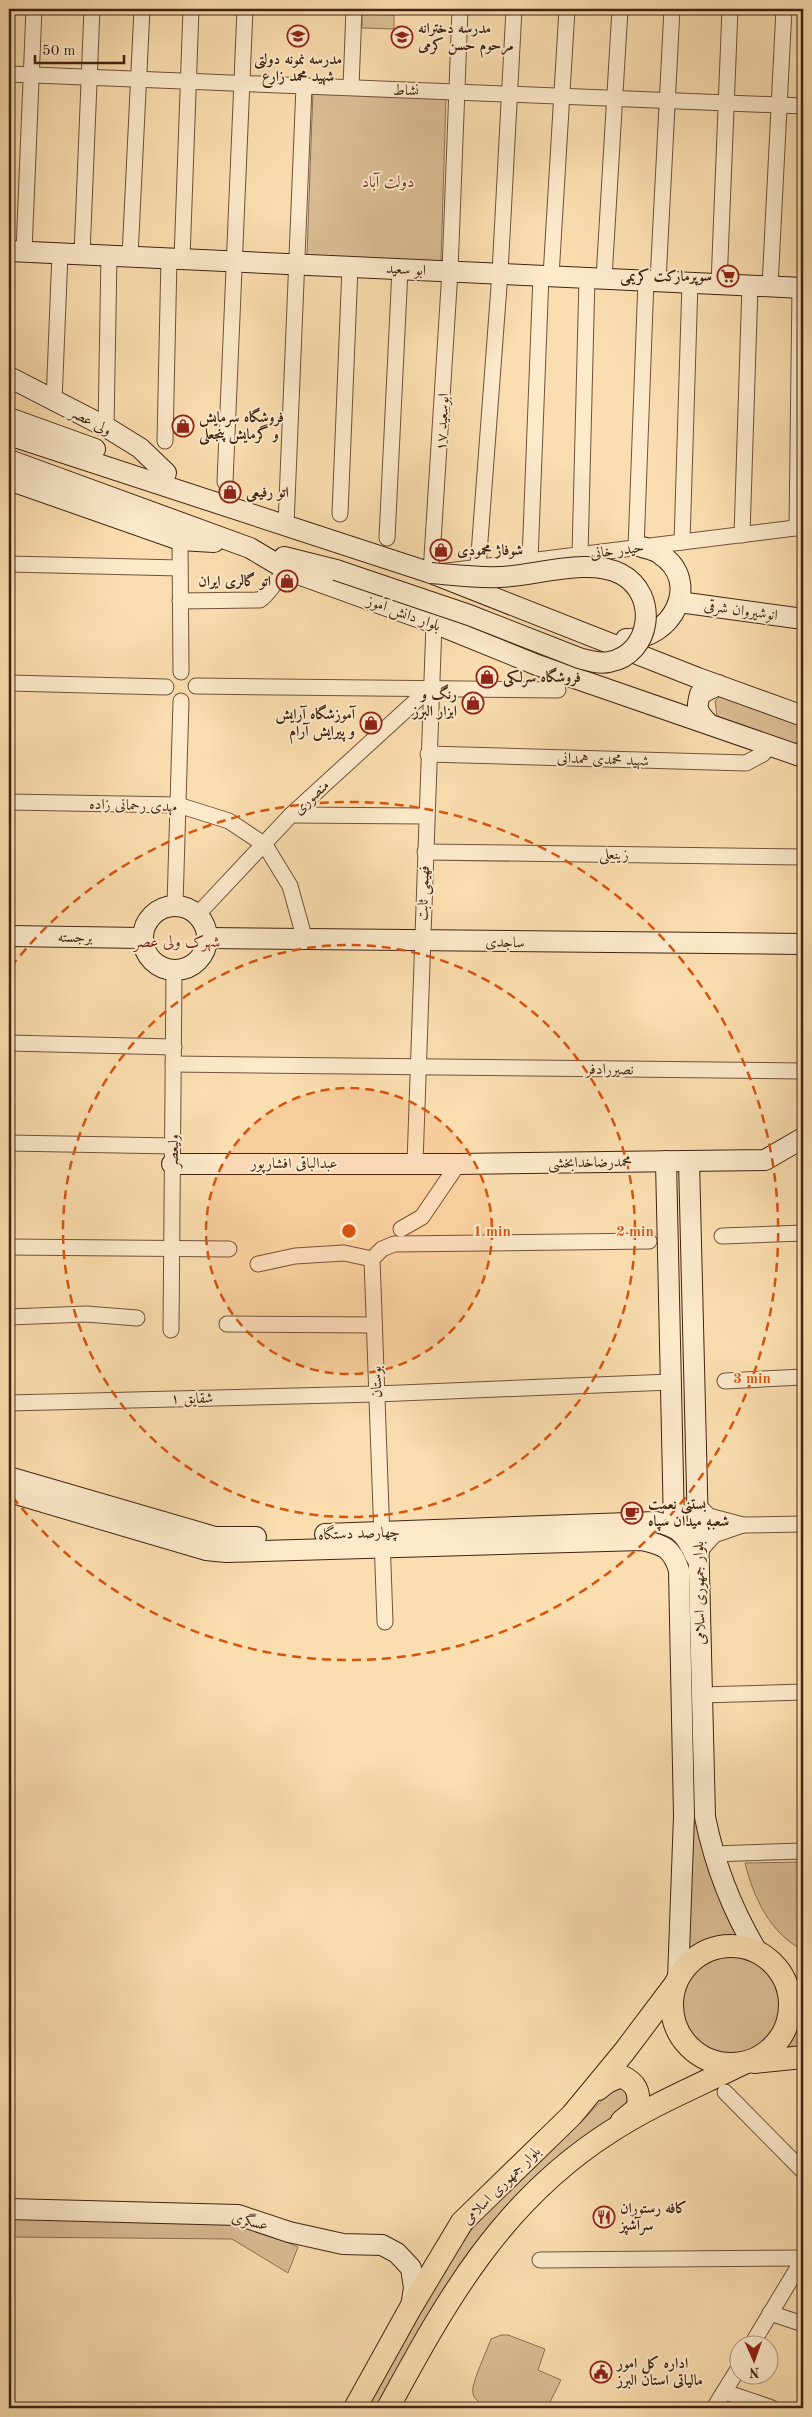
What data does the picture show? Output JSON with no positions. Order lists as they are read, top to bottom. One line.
{"streets":{"main road":["ابو سعید","ولی عصر","انوشیروان شرقی","بلوار دانش آموز","برجسته","ساجدی","محمدرضاخدابخشی","عبدالباقی افشارپور","چهارصد دستگاه","بلوار جمهوری اسلامی","عسگری"],"street":["نشاط","ابوسعید ۱۷","حیدر خانی","شهید محمدی همدانی","منصوری","مهدی رحمانی زاده","زینعلی","فهیمی ثابت","نصیررادفر","ولیعصر","بوستان","شقایق ۱"]},"crossings":[["نشاط","ابوسعید ۱۷"],["ابو سعید","ابوسعید ۱۷"],["ابوسعید ۱۷","حیدر خانی"],["بلوار دانش آموز","شهید محمدی همدانی"],["بلوار دانش آموز","فهیمی ثابت"],["شهید محمدی همدانی","فهیمی ثابت"],["منصوری","مهدی رحمانی زاده"],["منصوری","فهیمی ثابت"],["منصوری","برجسته"],["منصوری","ساجدی"],["منصوری","ولیعصر"],["مهدی رحمانی زاده","ساجدی"],["زینعلی","فهیمی ثابت"],["فهیمی ثابت","ساجدی"],["فهیمی ثابت","نصیررادفر"],["فهیمی ثابت","محمدرضاخدابخشی"],["فهیمی ثابت","عبدالباقی افشارپور"],["برجسته","ساجدی"],["برجسته","ولیعصر"],["ساجدی","ولیعصر"],["نصیررادفر","ولیعصر"],["ولیعصر","عبدالباقی افشارپور"],["محمدرضاخدابخشی","عبدالباقی افشارپور"],["محمدرضاخدابخشی","بلوار جمهوری اسلامی"],["بوستان","شقایق ۱"],["بوستان","چهارصد دستگاه"],["شقایق ۱","بلوار جمهوری اسلامی"],["چهارصد دستگاه","بلوار جمهوری اسلامی"],["بلوار جمهوری اسلامی","عسگری"]],"districts":["دولت آباد","شهرک ولی عصر"],"places":{"school or university":["مدرسه نمونه دولتی شهید محمد زارع","مدرسه دخترانه مرحوم حسن کرمی"],"supermarket":["سوپرمارکت کریمی"],"shop":["فروشگاه سرمایش و گرمایش پنجعلی","اتو رفیعی","شوفاژ محمودی","اتو گالری ایران","فروشگاه سرلکی","رنگ و ابزار البرز","آموزشگاه آرایش و پیرایش آرام"],"cafe":["بستنی نعمت شعبه میدان سپاه"],"restaurant":["کافه رستوران سرآشپز"],"public building":["اداره کل امور مالیاتی استان البرز"]},"scale_bar":"50 m","north":"bottom","rings":["1 min","2 min","3 min"]}
